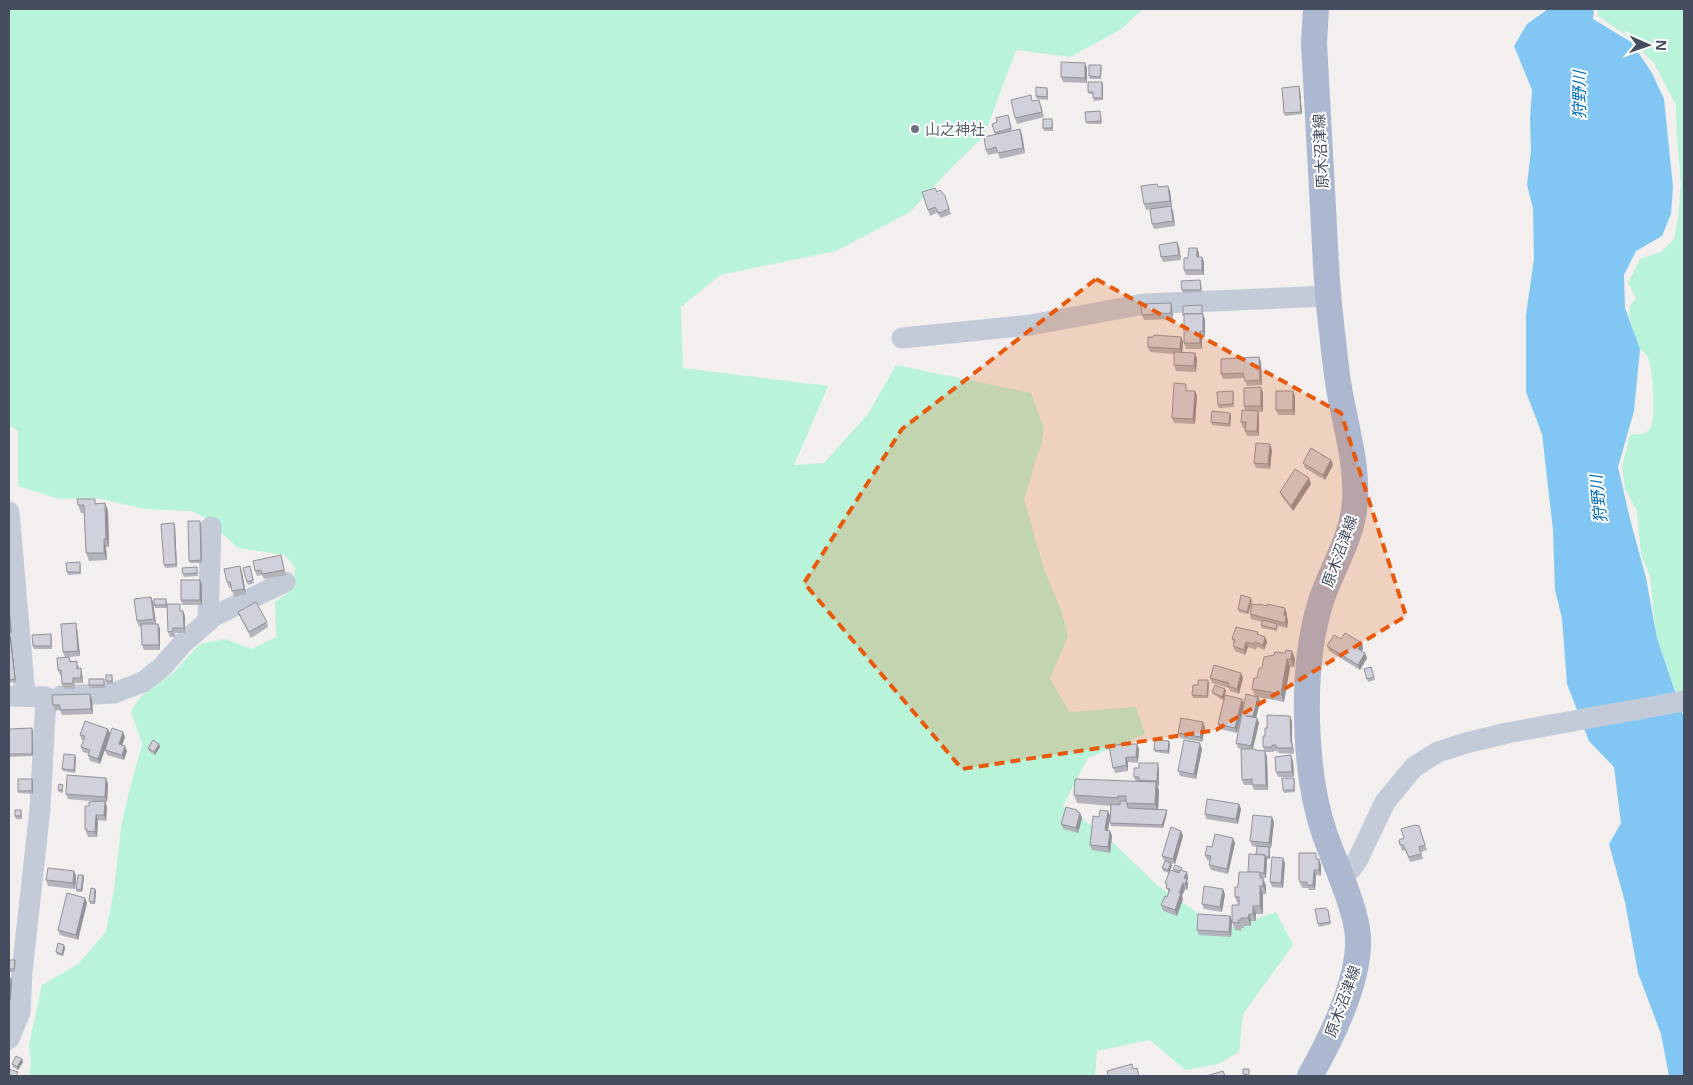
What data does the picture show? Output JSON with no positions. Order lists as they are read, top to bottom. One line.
{"streets":{"main road":["原木沼津線"]},"water":["狩野川"],"places":["山之神社"],"north":"right"}
